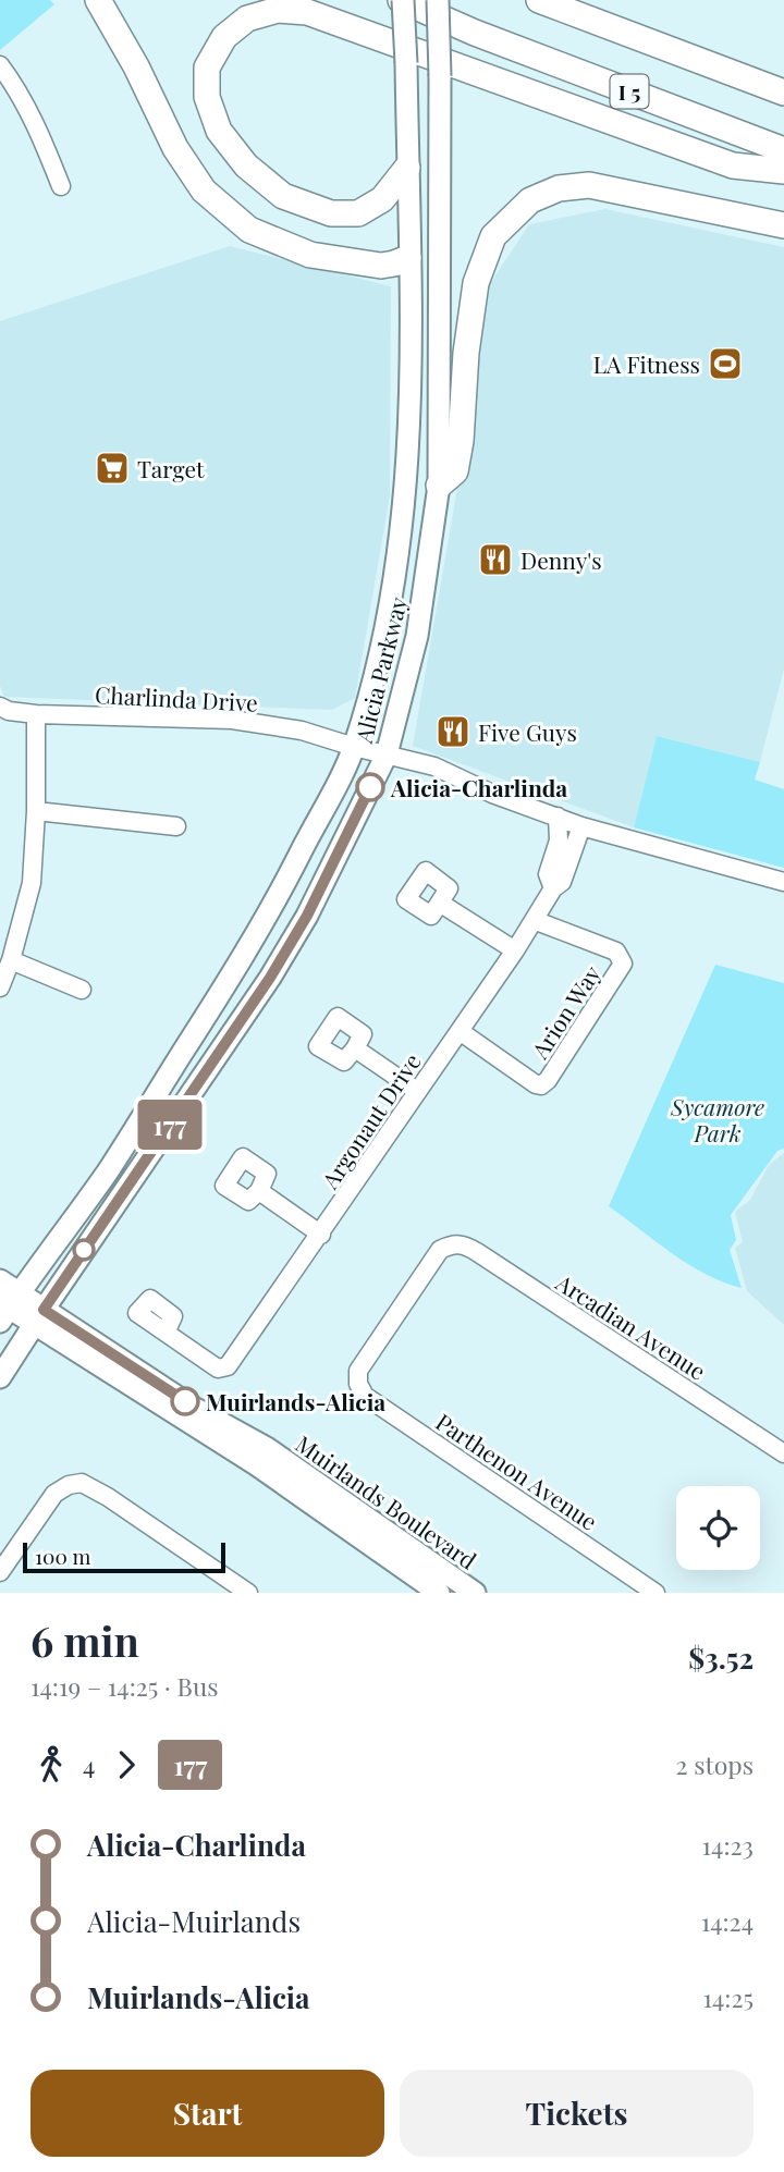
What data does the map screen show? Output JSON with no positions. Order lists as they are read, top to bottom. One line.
{"streets":{"highway":["I 5"],"main road":["Alicia Parkway","Muirlands Boulevard"],"street":["Charlinda Drive","Arion Way","Argonaut Drive","Arcadian Avenue","Parthenon Avenue"]},"crossings":[["I 5","Alicia Parkway"],["Alicia Parkway","Charlinda Drive"],["Alicia Parkway","Muirlands Boulevard"],["Charlinda Drive","Argonaut Drive"],["Arion Way","Argonaut Drive"],["Arcadian Avenue","Parthenon Avenue"]],"parks":["Sycamore Park"],"places":{"sports":["LA Fitness"],"supermarket":["Target"],"restaurant":["Denny's","Five Guys"],"other":["Alicia-Charlinda","Muirlands-Alicia"]},"lines":["bus line 177"],"scale_bar":"100 m","page":{"on_map":"177","scale":"100 m","heading":["6 min","14:19 – 14:25 · Bus","$3.52"],"legs":["4","177","2 stops"],"list":[{"name":"Alicia-Charlinda","value":"14:23"},{"name":"Alicia-Muirlands","value":"14:24"},{"name":"Muirlands-Alicia","value":"14:25"}],"buttons":["Start","Tickets"]}}
